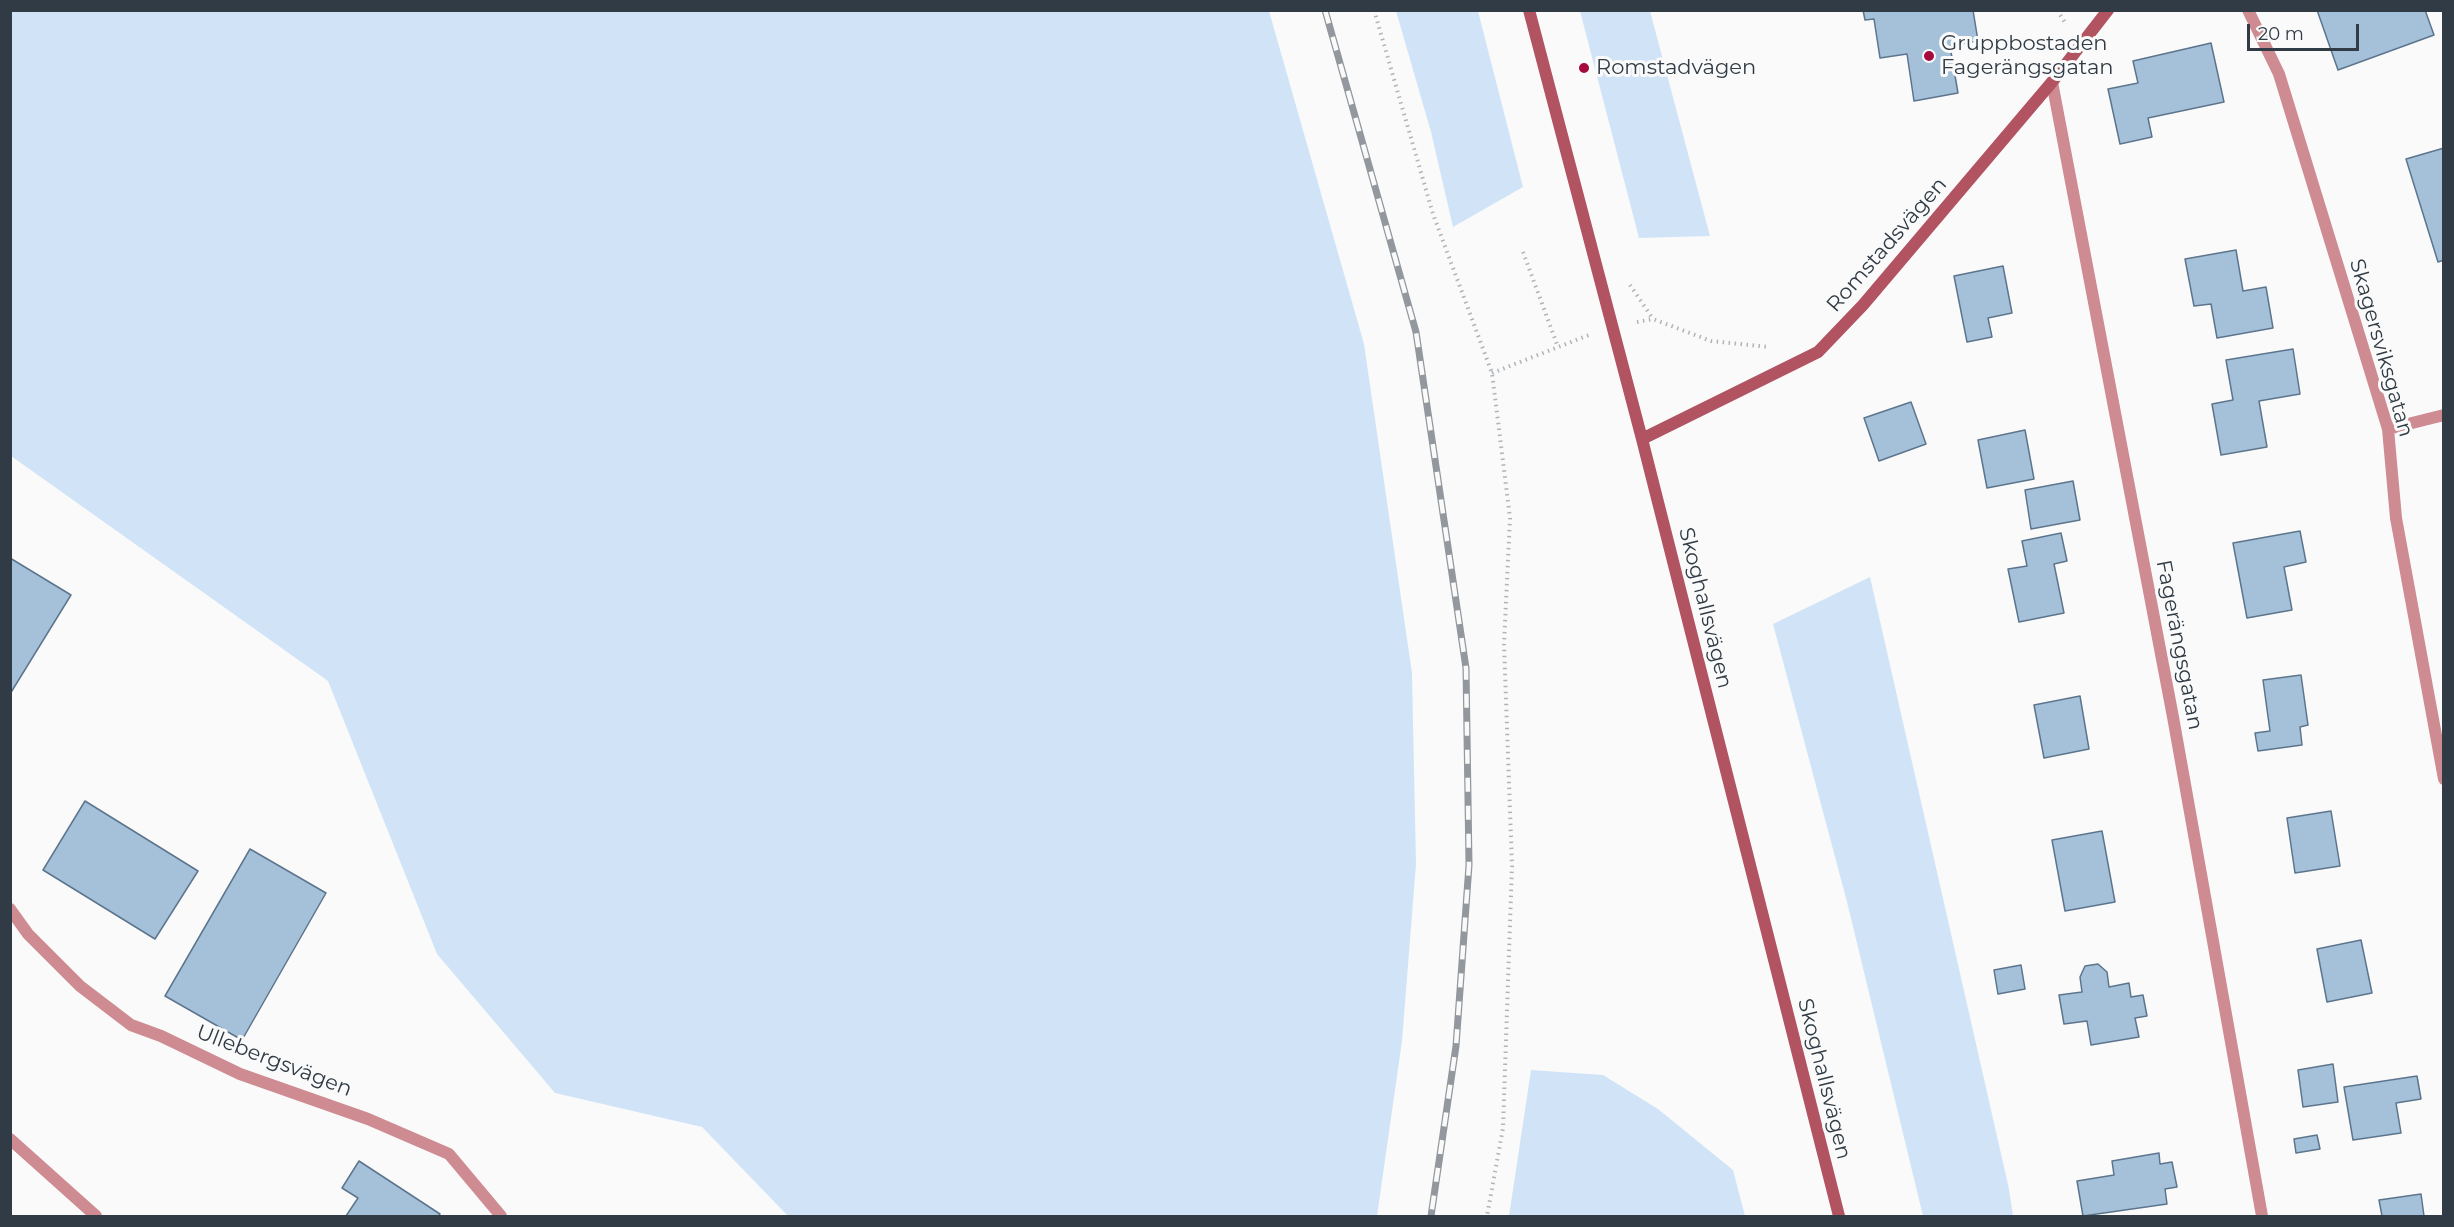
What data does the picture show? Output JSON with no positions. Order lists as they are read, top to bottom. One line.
{"streets":{"main road":["Romstadsvägen","Skoghallsvägen"],"street":["Skagersviksgatan","Fagerängsgatan","Ullebergsvägen"]},"crossings":[["Romstadsvägen","Skoghallsvägen"],["Romstadsvägen","Fagerängsgatan"]],"places":["Gruppbostaden Fagerängsgatan","Romstadvägen"],"scale_bar":"20 m"}
